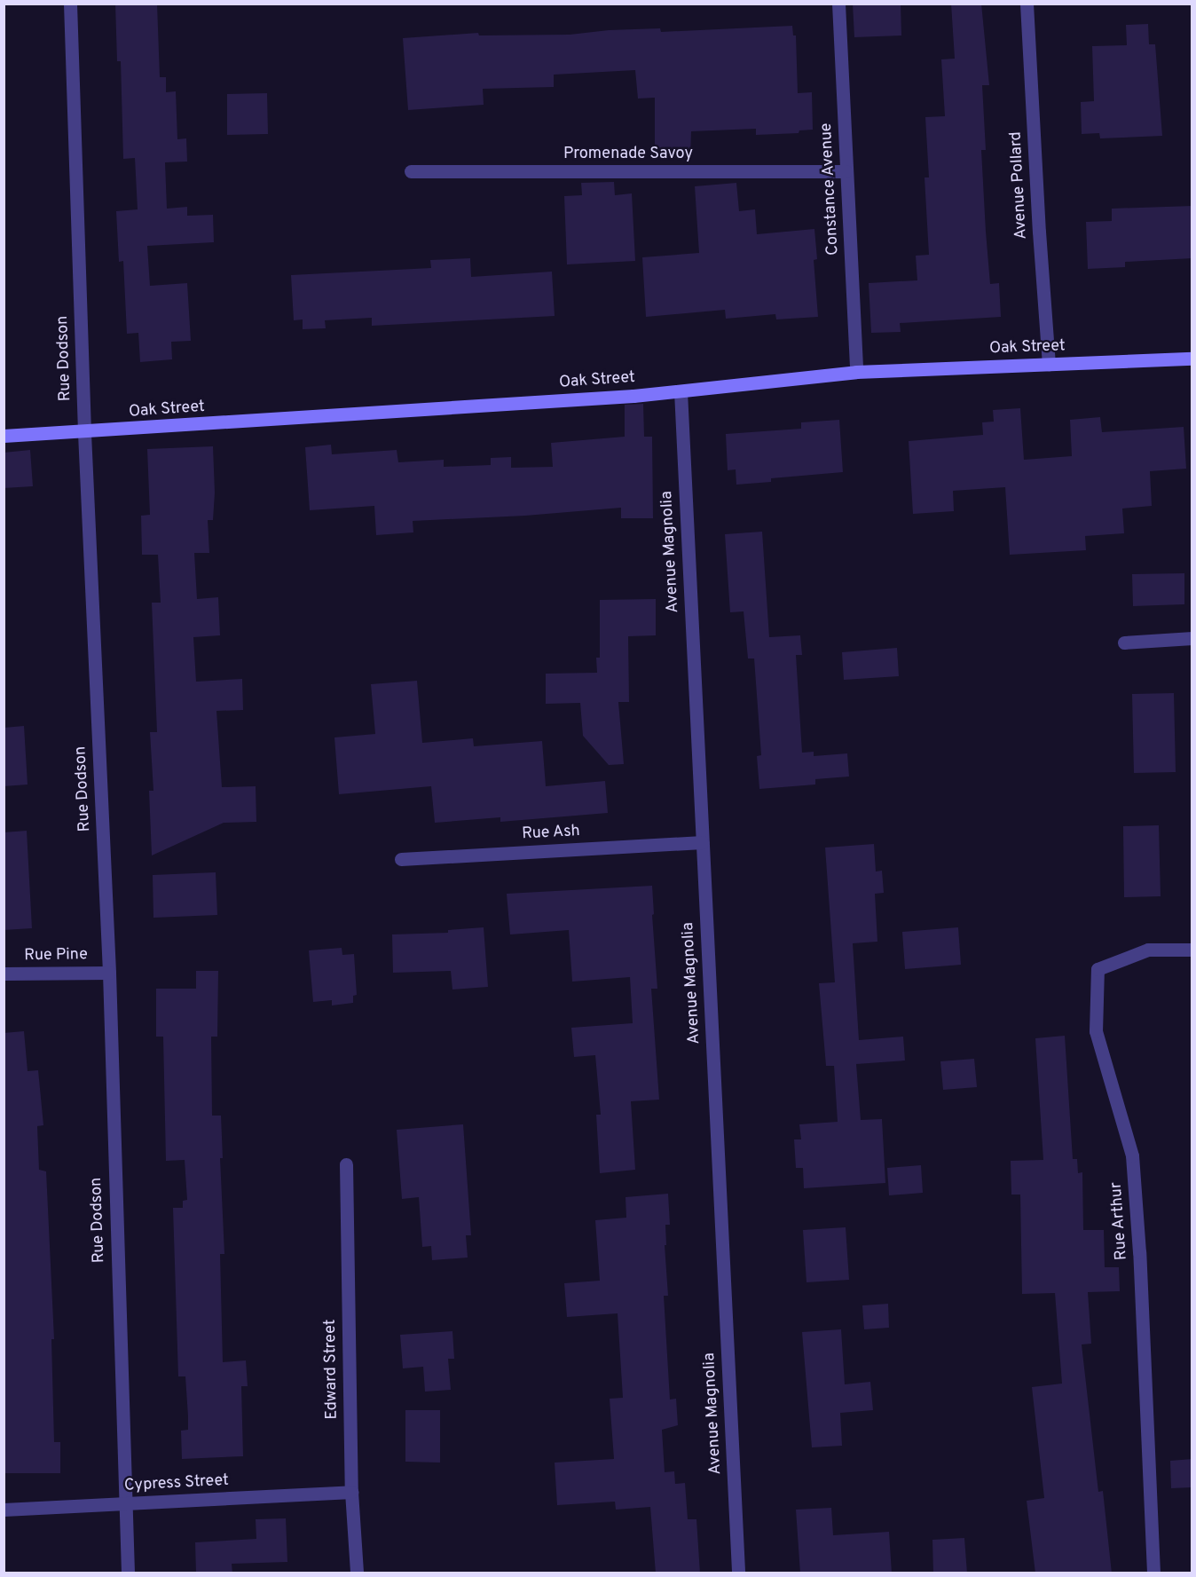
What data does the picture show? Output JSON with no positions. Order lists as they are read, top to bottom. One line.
{"streets":{"main road":["Oak Street"],"street":["Promenade Savoy","Avenue Pollard","Constance Avenue","Rue Dodson","Avenue Magnolia","Rue Ash","Rue Pine","Rue Arthur","Edward Street","Cypress Street"]},"crossings":[["Promenade Savoy","Constance Avenue"],["Avenue Pollard","Oak Street"],["Constance Avenue","Oak Street"],["Oak Street","Rue Dodson"],["Oak Street","Avenue Magnolia"],["Rue Dodson","Rue Pine"],["Rue Dodson","Cypress Street"],["Avenue Magnolia","Rue Ash"],["Edward Street","Cypress Street"]]}
